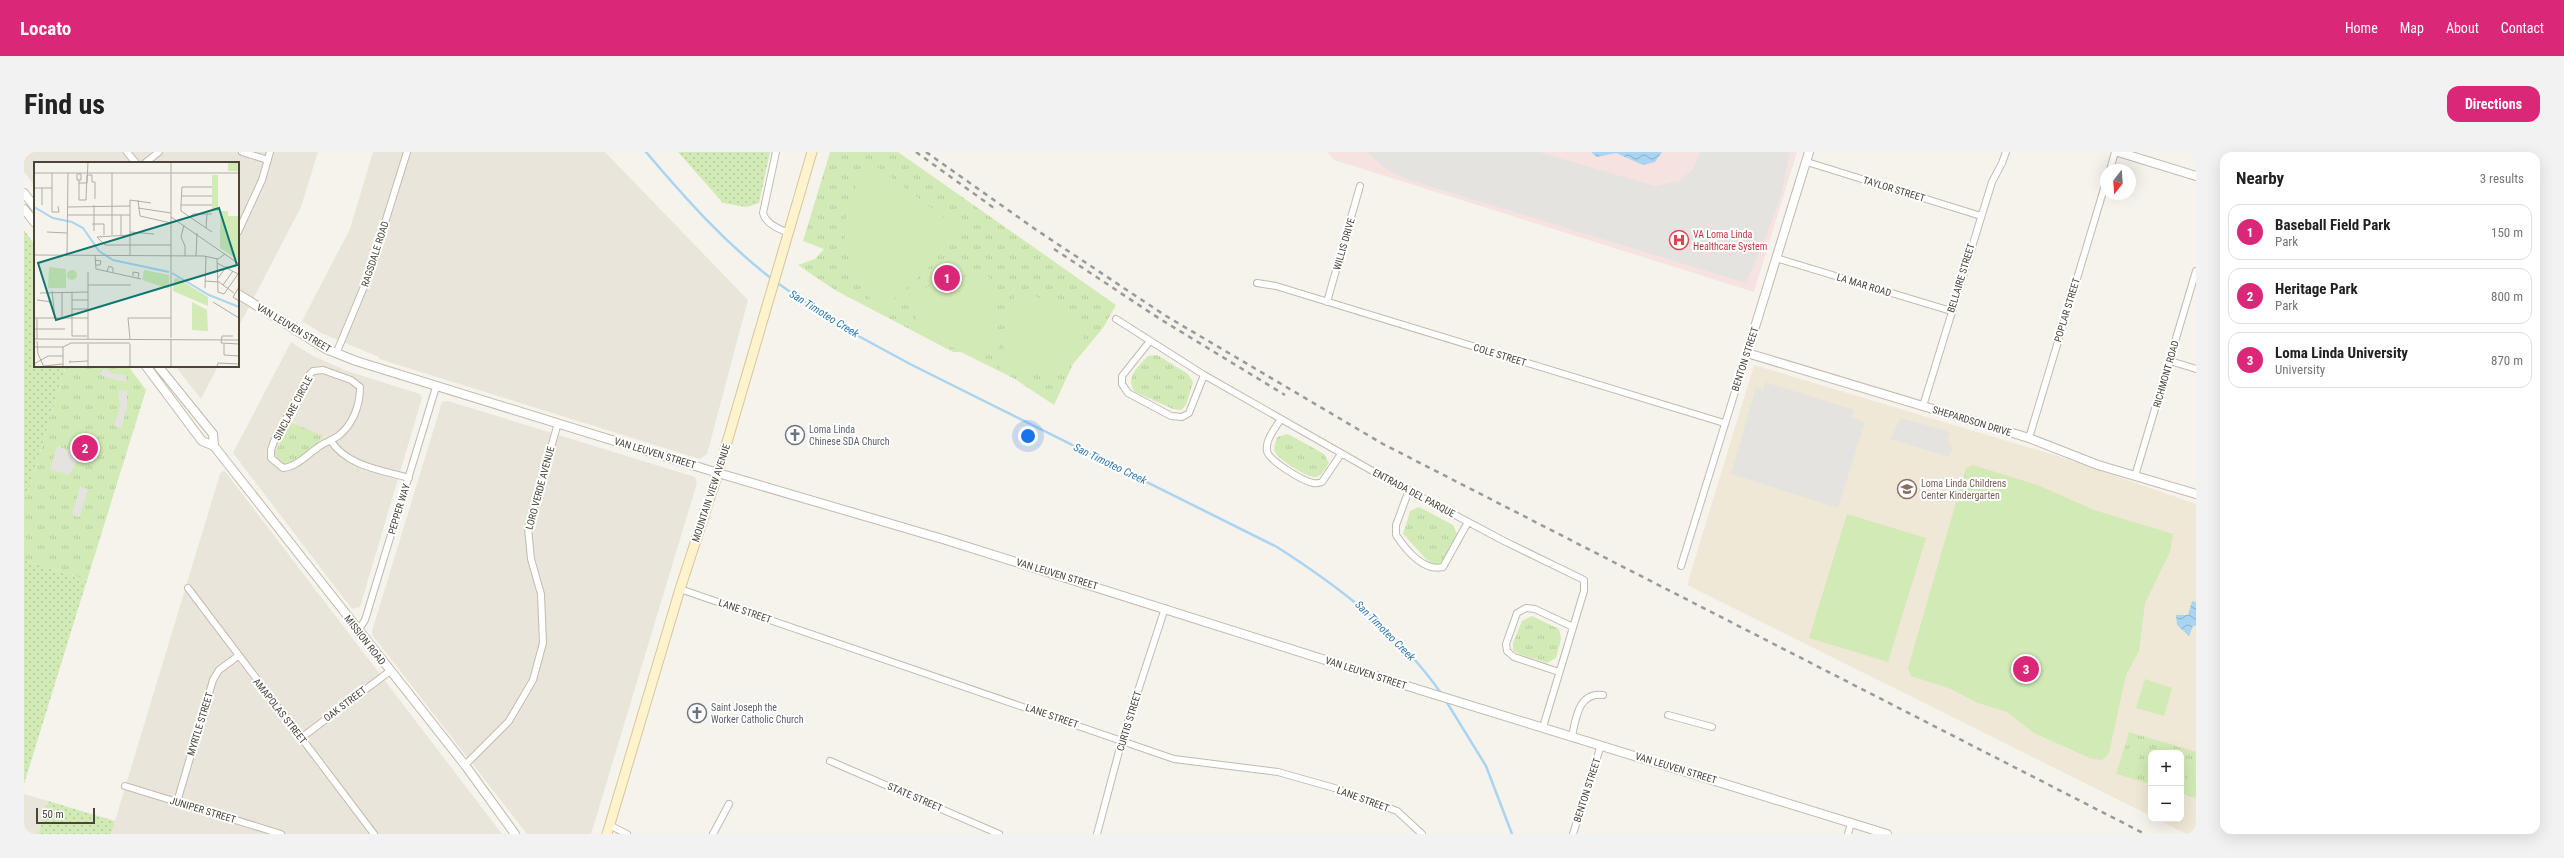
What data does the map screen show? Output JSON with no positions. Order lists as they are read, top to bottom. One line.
{"streets":{"main road":["MOUNTAIN VIEW AVENUE"],"street":["TAYLOR STREET","WILLIS DRIVE","RAGSDALE ROAD","BELLAIRE STREET","LA MAR ROAD","POPLAR STREET","VAN LEUVEN STREET","COLE STREET","BENTON STREET","RICHMONT ROAD","SINCLARE CIRCLE","SHEPARDSON DRIVE","LORO VERDE AVENUE","ENTRADA DEL PARQUE","PEPPER WAY","LANE STREET","MISSION ROAD","OAK STREET","AMAPOLAS STREET","CURTIS STREET","MYRTLE STREET","STATE STREET","JUNIPER STREET"]},"crossings":[["TAYLOR STREET","BELLAIRE STREET"],["TAYLOR STREET","BENTON STREET"],["WILLIS DRIVE","COLE STREET"],["RAGSDALE ROAD","VAN LEUVEN STREET"],["BELLAIRE STREET","LA MAR ROAD"],["BELLAIRE STREET","SHEPARDSON DRIVE"],["LA MAR ROAD","BENTON STREET"],["POPLAR STREET","SHEPARDSON DRIVE"],["VAN LEUVEN STREET","BENTON STREET"],["VAN LEUVEN STREET","LORO VERDE AVENUE"],["VAN LEUVEN STREET","MOUNTAIN VIEW AVENUE"],["VAN LEUVEN STREET","ENTRADA DEL PARQUE"],["VAN LEUVEN STREET","PEPPER WAY"],["VAN LEUVEN STREET","CURTIS STREET"],["COLE STREET","BENTON STREET"],["BENTON STREET","SHEPARDSON DRIVE"],["RICHMONT ROAD","SHEPARDSON DRIVE"],["LORO VERDE AVENUE","MISSION ROAD"],["MOUNTAIN VIEW AVENUE","LANE STREET"],["PEPPER WAY","MISSION ROAD"],["LANE STREET","CURTIS STREET"],["MISSION ROAD","OAK STREET"],["OAK STREET","AMAPOLAS STREET"],["AMAPOLAS STREET","MYRTLE STREET"],["MYRTLE STREET","JUNIPER STREET"]],"water":["San Timoteo Creek"],"places":{"hospital":["VA Loma Linda Healthcare System"],"church":["Loma Linda Chinese SDA Church","Saint Joseph the Worker Catholic Church"],"school or university":["Loma Linda Childrens Center Kindergarten"]},"scale_bar":"50 m","north":"bottom","page":{"header":"Locato","nav":["Home","Map","About","Contact"],"buttons":"Directions","title":"Find us","heading":["Nearby","3 results"],"list":[{"mark":"1","name":"Baseball Field Park","note":"Park","value":"150 m"},{"mark":"2","name":"Heritage Park","note":"Park","value":"800 m"},{"mark":"3","name":"Loma Linda University","note":"University","value":"870 m"}],"pins":["1","2","3"],"map_buttons":["+","−"],"scale":"50 m"}}
